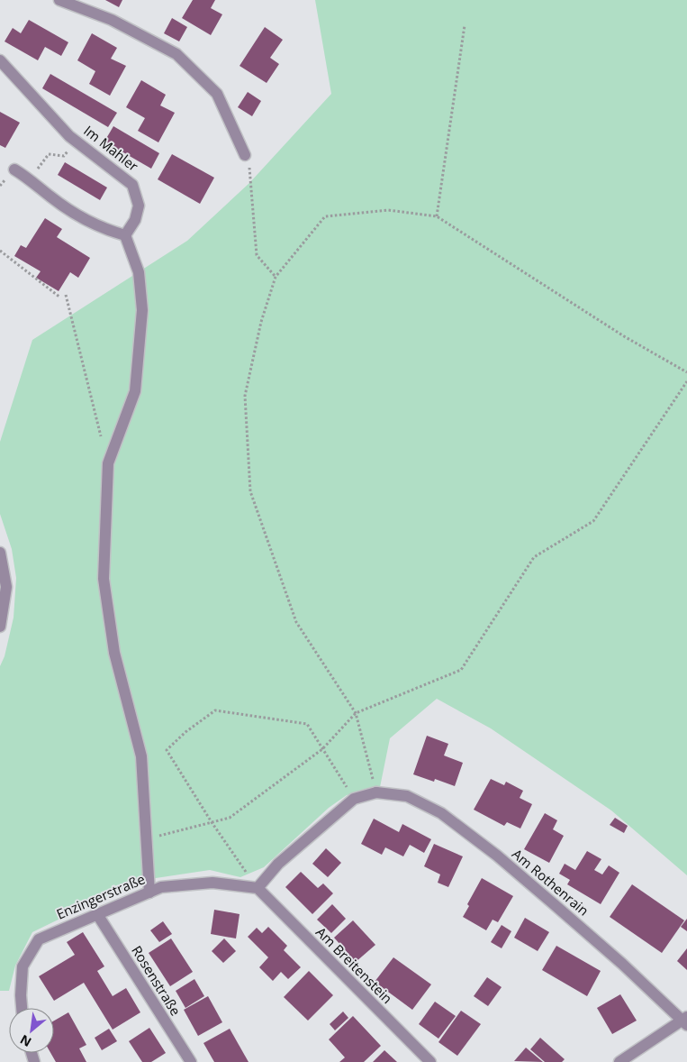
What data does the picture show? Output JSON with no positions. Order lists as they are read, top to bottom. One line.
{"streets":{"street":["Im Mahler","Am Rothenrain","Enzingerstraße","Am Breitenstein","Rosenstraße"]},"crossings":[["Enzingerstraße","Am Breitenstein"],["Enzingerstraße","Rosenstraße"]],"north":"bottom left"}
